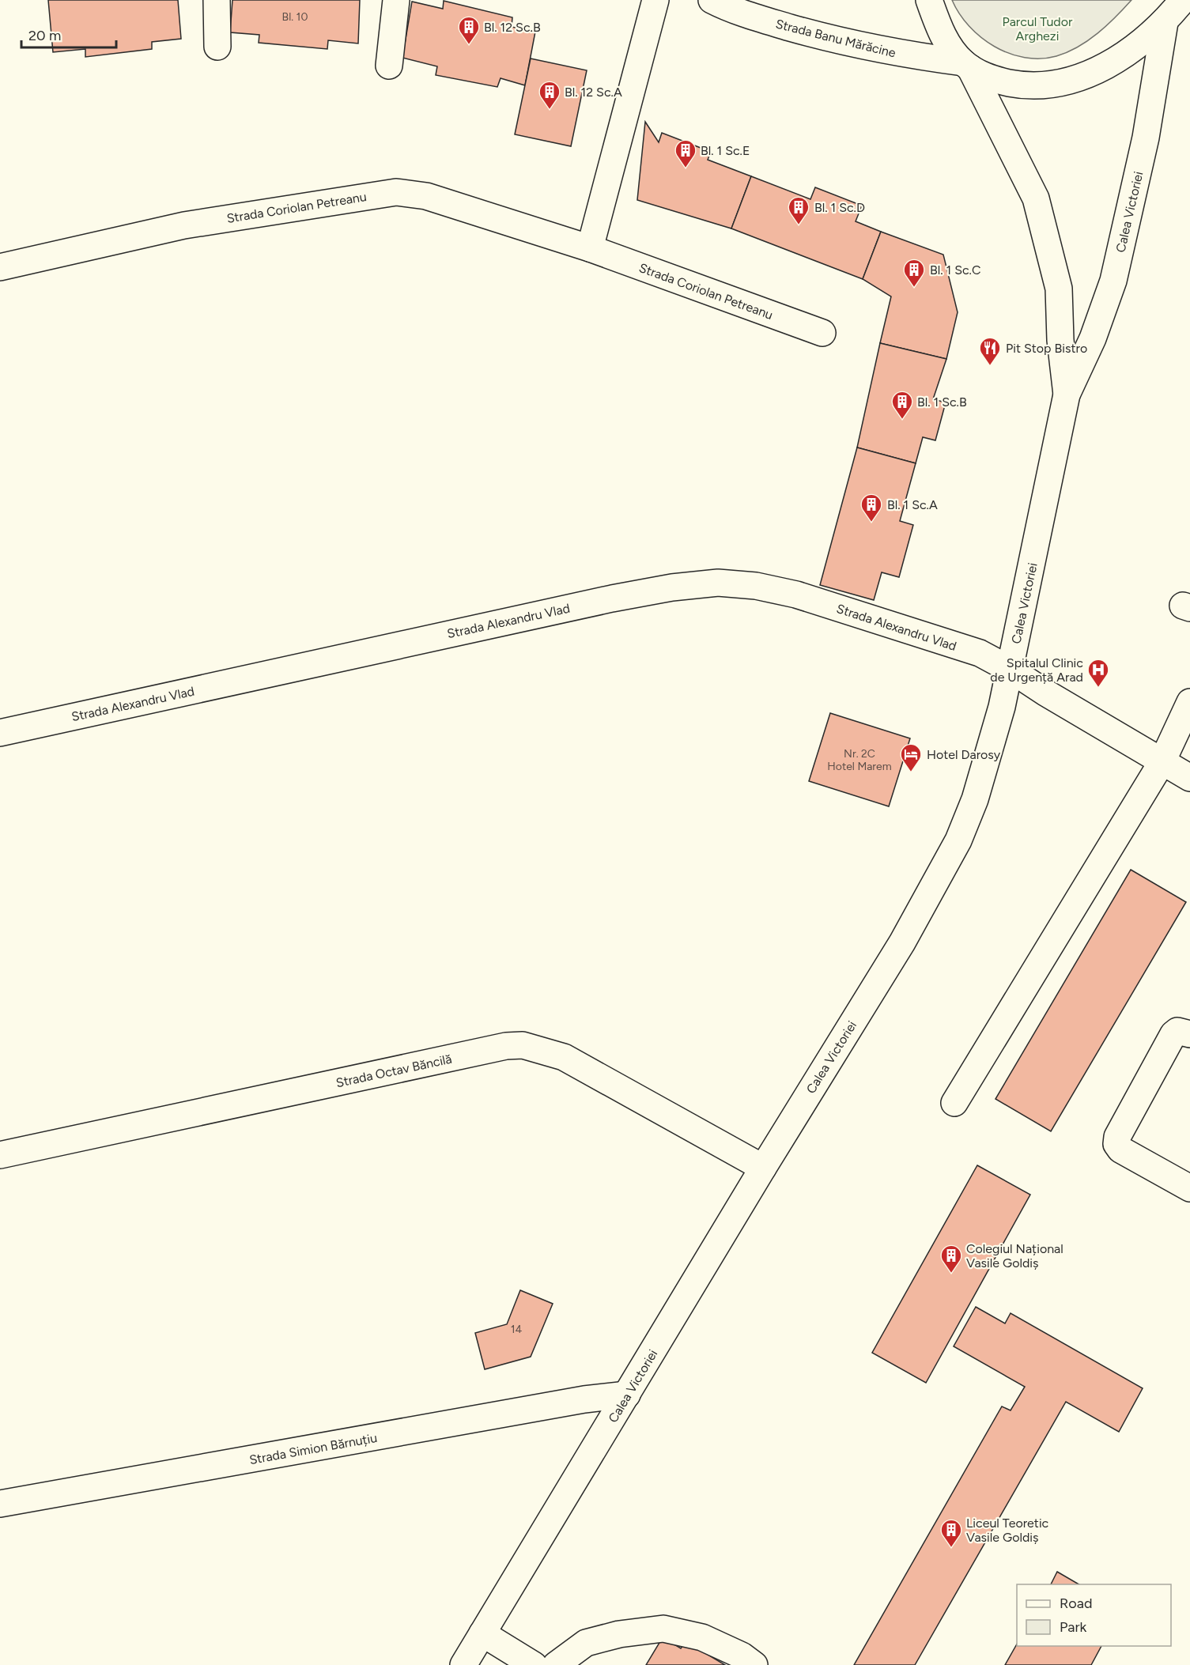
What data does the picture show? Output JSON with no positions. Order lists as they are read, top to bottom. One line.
{"streets":{"street":["Strada Banu Mărăcine","Strada Coriolan Petreanu","Calea Victoriei","Strada Alexandru Vlad","Strada Octav Băncilă","Strada Simion Bărnuțiu"]},"crossings":[["Strada Banu Mărăcine","Calea Victoriei"],["Calea Victoriei","Strada Alexandru Vlad"],["Calea Victoriei","Strada Octav Băncilă"],["Calea Victoriei","Strada Simion Bărnuțiu"]],"parks":["Parcul Tudor Arghezi"],"places":{"building":["Bl. 12 Sc.B","Bl. 12 Sc.A","Bl. 1 Sc.E","Bl. 1 Sc.D","Bl. 1 Sc.C","Bl. 1 Sc.B","Bl. 1 Sc.A","Colegiul Național Vasile Goldiș","Liceul Teoretic Vasile Goldiș"],"restaurant":["Pit Stop Bistro"],"hospital":["Spitalul Clinic de Urgență Arad"],"hotel":["Hotel Darosy"]},"house_numbers":["Bl. 10","Nr. 2C Hotel Marem","14"],"legend":["Road","Park"],"scale_bar":"20 m"}
